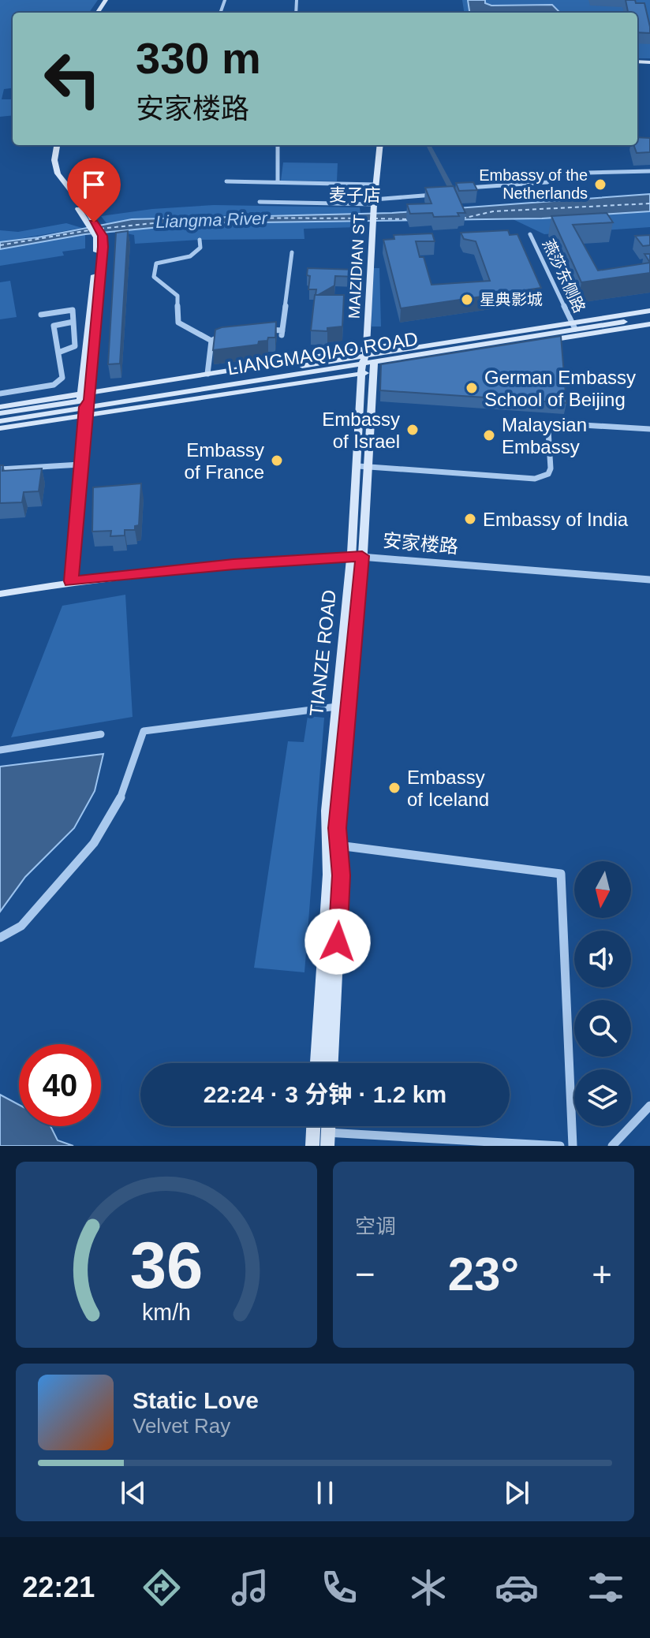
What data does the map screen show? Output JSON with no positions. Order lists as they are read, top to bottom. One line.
{"streets":{"street":["MAIZIDIAN ST","燕莎东侧路","LIANGMAQIAO ROAD","安家楼路","TIANZE ROAD"]},"crossings":[["MAIZIDIAN ST","LIANGMAQIAO ROAD"],["MAIZIDIAN ST","TIANZE ROAD"],["燕莎东侧路","LIANGMAQIAO ROAD"],["LIANGMAQIAO ROAD","TIANZE ROAD"],["安家楼路","TIANZE ROAD"]],"districts":["麦子店"],"water":["Liangma River"],"places":["Embassy of the Netherlands","星典影城","German Embassy School of Beijing","Embassy of Israel","Malaysian Embassy","Embassy of France","Embassy of India","Embassy of Iceland"],"north":"bottom","page":{"turn":["330 m","安家楼路"],"limit":"40","trip":"22:24 · 3 分钟 · 1.2 km","tile":"空调","heat":["−","23°","+"],"song":["Static Love","Velvet Ray"],"tabs":"22:21","gauge":["36","km/h"]}}
